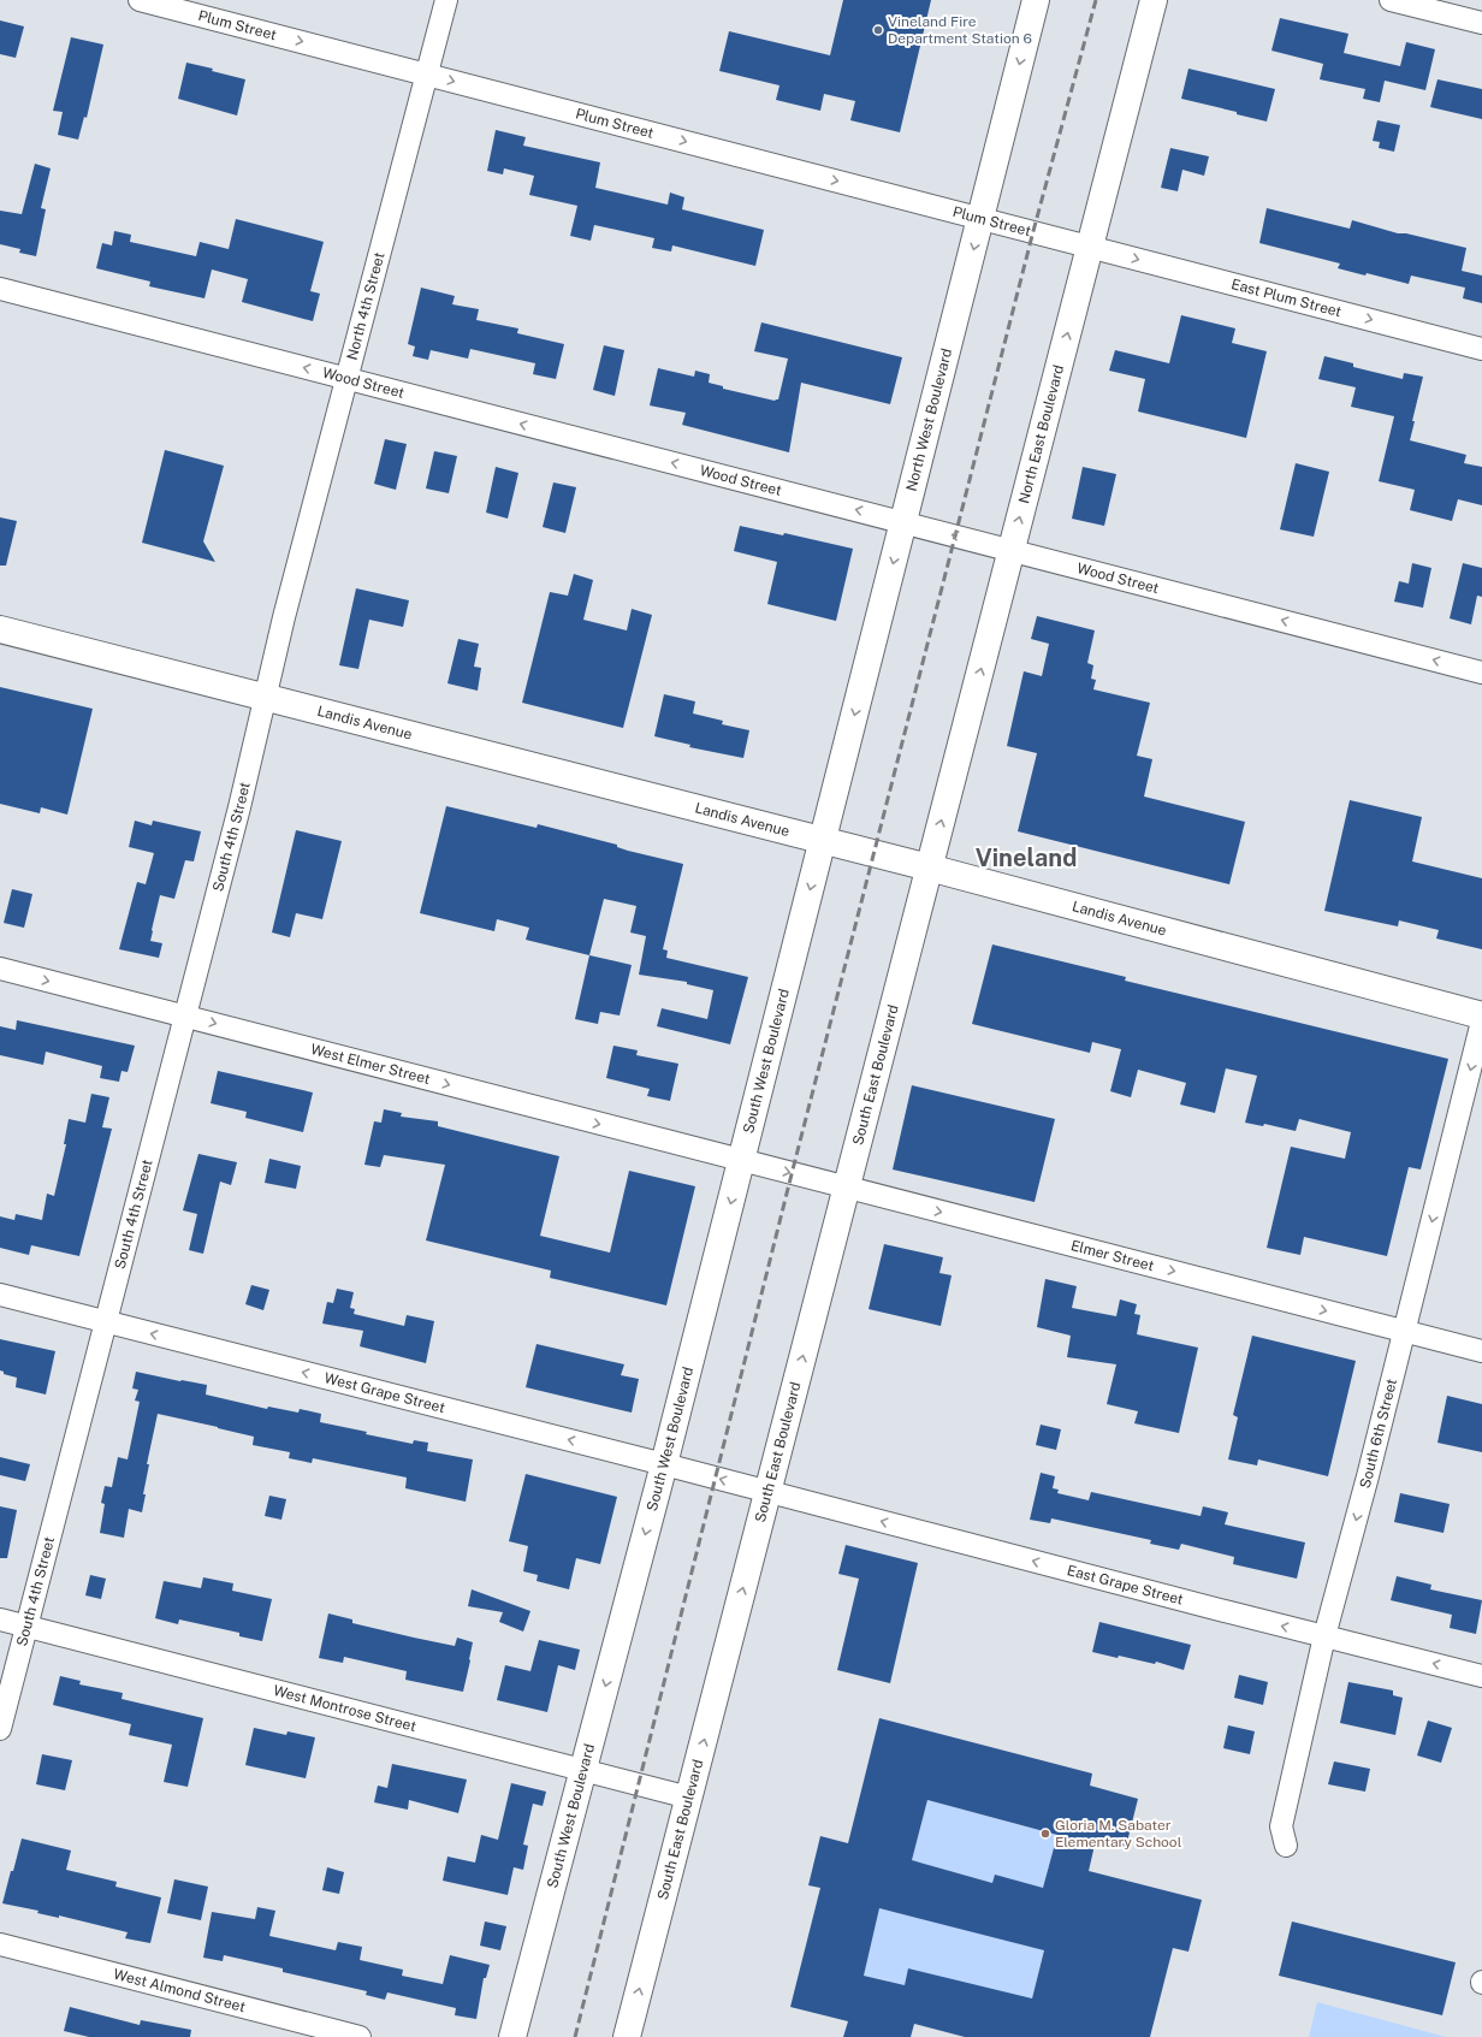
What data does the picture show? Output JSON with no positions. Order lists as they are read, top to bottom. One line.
{"streets":{"main road":["North West Boulevard","North East Boulevard","Landis Avenue","South West Boulevard","South East Boulevard"],"street":["Plum Street","East Plum Street","North 4th Street","Wood Street","South 4th Street","West Elmer Street","Elmer Street","West Grape Street","South 6th Street","East Grape Street","West Montrose Street","West Almond Street"]},"crossings":[["Plum Street","East Plum Street"],["Plum Street","North 4th Street"],["Plum Street","North West Boulevard"],["Plum Street","North East Boulevard"],["East Plum Street","North East Boulevard"],["North 4th Street","Wood Street"],["North 4th Street","Landis Avenue"],["North 4th Street","South 4th Street"],["Wood Street","North West Boulevard"],["Wood Street","North East Boulevard"],["North West Boulevard","Landis Avenue"],["North West Boulevard","South West Boulevard"],["North East Boulevard","Landis Avenue"],["North East Boulevard","South East Boulevard"],["Landis Avenue","South 4th Street"],["Landis Avenue","South West Boulevard"],["Landis Avenue","South East Boulevard"],["South 4th Street","West Elmer Street"],["South 4th Street","West Grape Street"],["South 4th Street","West Montrose Street"],["South West Boulevard","West Elmer Street"],["South West Boulevard","Elmer Street"],["South West Boulevard","West Grape Street"],["South West Boulevard","West Montrose Street"],["West Elmer Street","Elmer Street"],["South East Boulevard","Elmer Street"],["South East Boulevard","West Grape Street"],["South East Boulevard","East Grape Street"],["South East Boulevard","West Montrose Street"],["Elmer Street","South 6th Street"],["West Grape Street","East Grape Street"],["South 6th Street","East Grape Street"]],"one_way":["Plum Street","East Plum Street","Wood Street","North West Boulevard","North East Boulevard","South West Boulevard","West Elmer Street","South East Boulevard","Elmer Street","West Grape Street","South 6th Street","East Grape Street"],"districts":["Vineland"],"places":["Vineland Fire Department Station 6","Gloria M. Sabater Elementary School"]}
